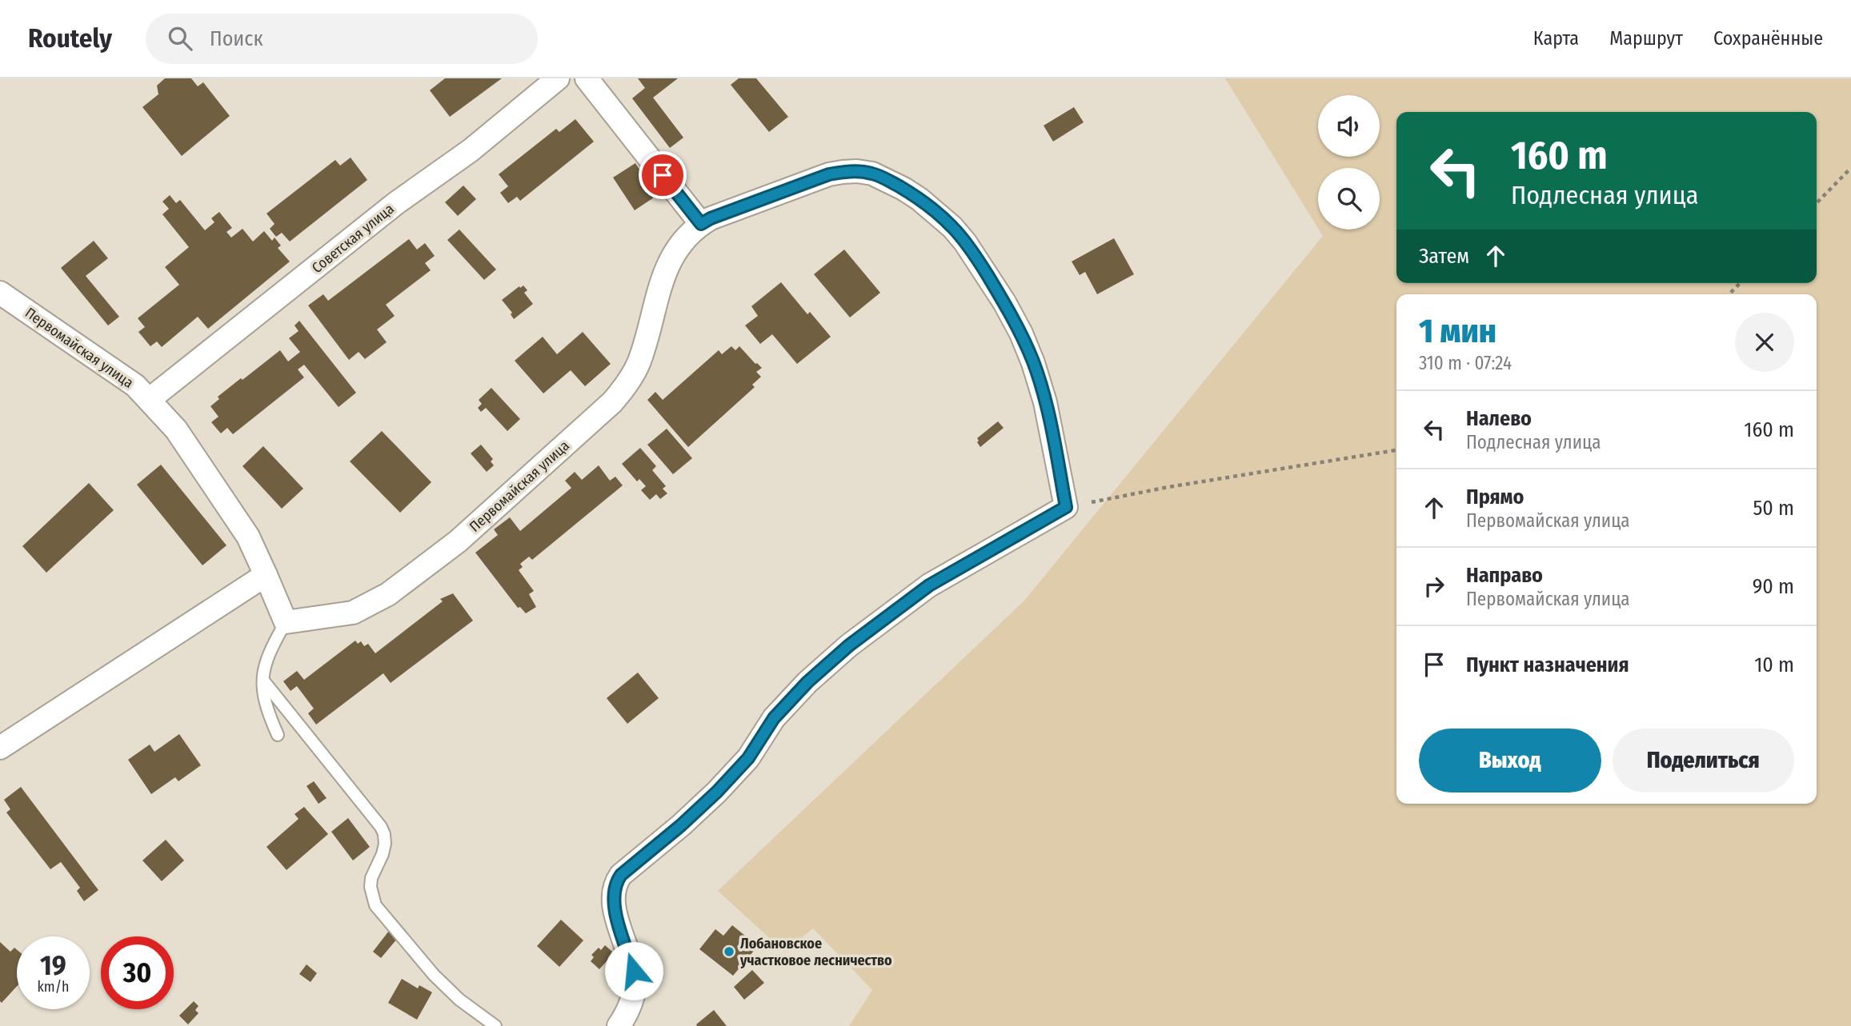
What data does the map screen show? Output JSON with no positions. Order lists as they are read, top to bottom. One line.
{"streets":{"street":["Советская улица","Первомайская улица"]},"crossings":[["Советская улица","Первомайская улица"]],"places":["Лобановское участковое лесничество"],"page":{"header":"Routely","search":"Поиск","nav":["Карта","Маршрут","Сохранённые"],"turn":["160 m","Подлесная улица"],"then":"Затем","heading":["1 мин","310 m · 07:24"],"list":[{"name":"Налево","note":"Подлесная улица","value":"160 m"},{"name":"Прямо","note":"Первомайская улица","value":"50 m"},{"name":"Направо","note":"Первомайская улица","value":"90 m"},{"name":"Пункт назначения","value":"10 m"}],"buttons":["Выход","Поделиться"],"speed":"19 km/h","limit":"30"}}
